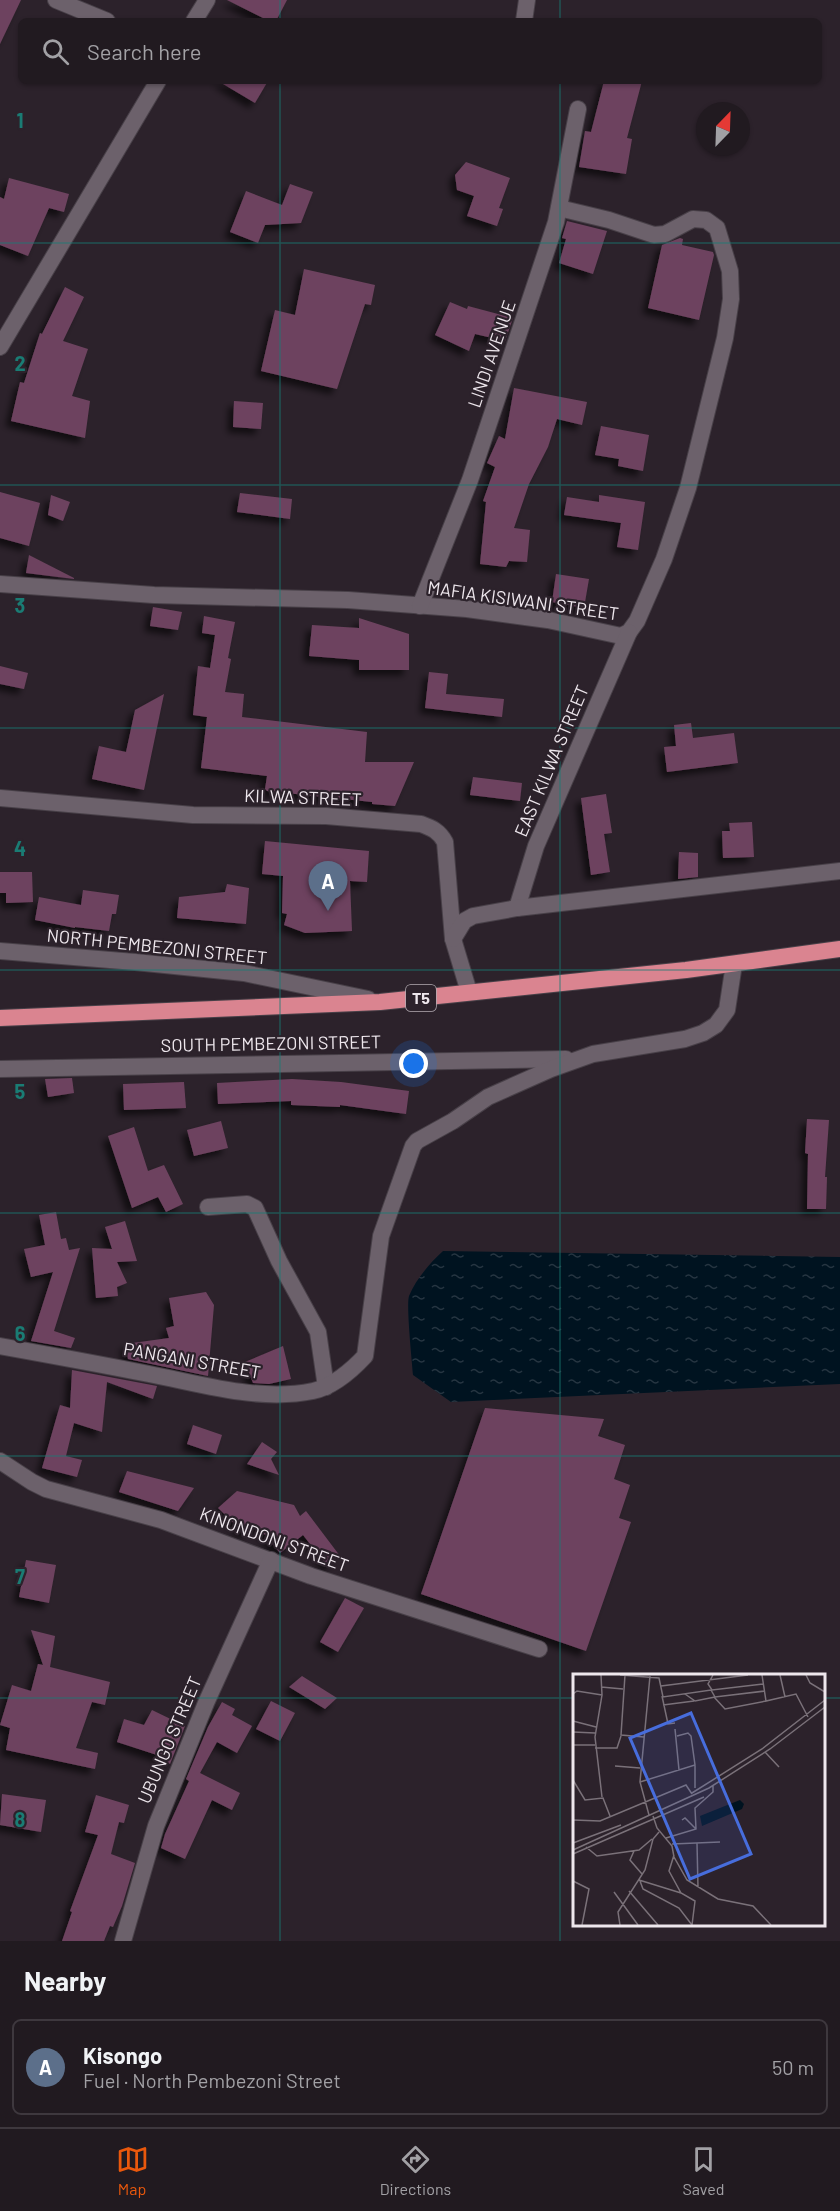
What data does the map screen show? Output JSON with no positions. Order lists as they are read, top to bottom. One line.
{"streets":{"highway":["T5"],"street":["LINDI AVENUE","MAFIA KISIWANI STREET","EAST KILWA STREET","KILWA STREET","NORTH PEMBEZONI STREET","SOUTH PEMBEZONI STREET","PANGANI STREET","KINONDONI STREET","UBUNGO STREET"]},"crossings":[["LINDI AVENUE","MAFIA KISIWANI STREET"],["MAFIA KISIWANI STREET","EAST KILWA STREET"],["KILWA STREET","T5"],["NORTH PEMBEZONI STREET","T5"],["T5","PANGANI STREET"],["SOUTH PEMBEZONI STREET","PANGANI STREET"],["KINONDONI STREET","UBUNGO STREET"]],"north":"top right","page":{"search":"Search here","pins":"A","heading":"Nearby","list":[{"mark":"A","name":"Kisongo","note":"Fuel · North Pembezoni Street","value":"50 m"}],"nav":["Map","Directions","Saved"]},"grid":{"rows":["1","2","3","4","5","6","7","8"]}}
